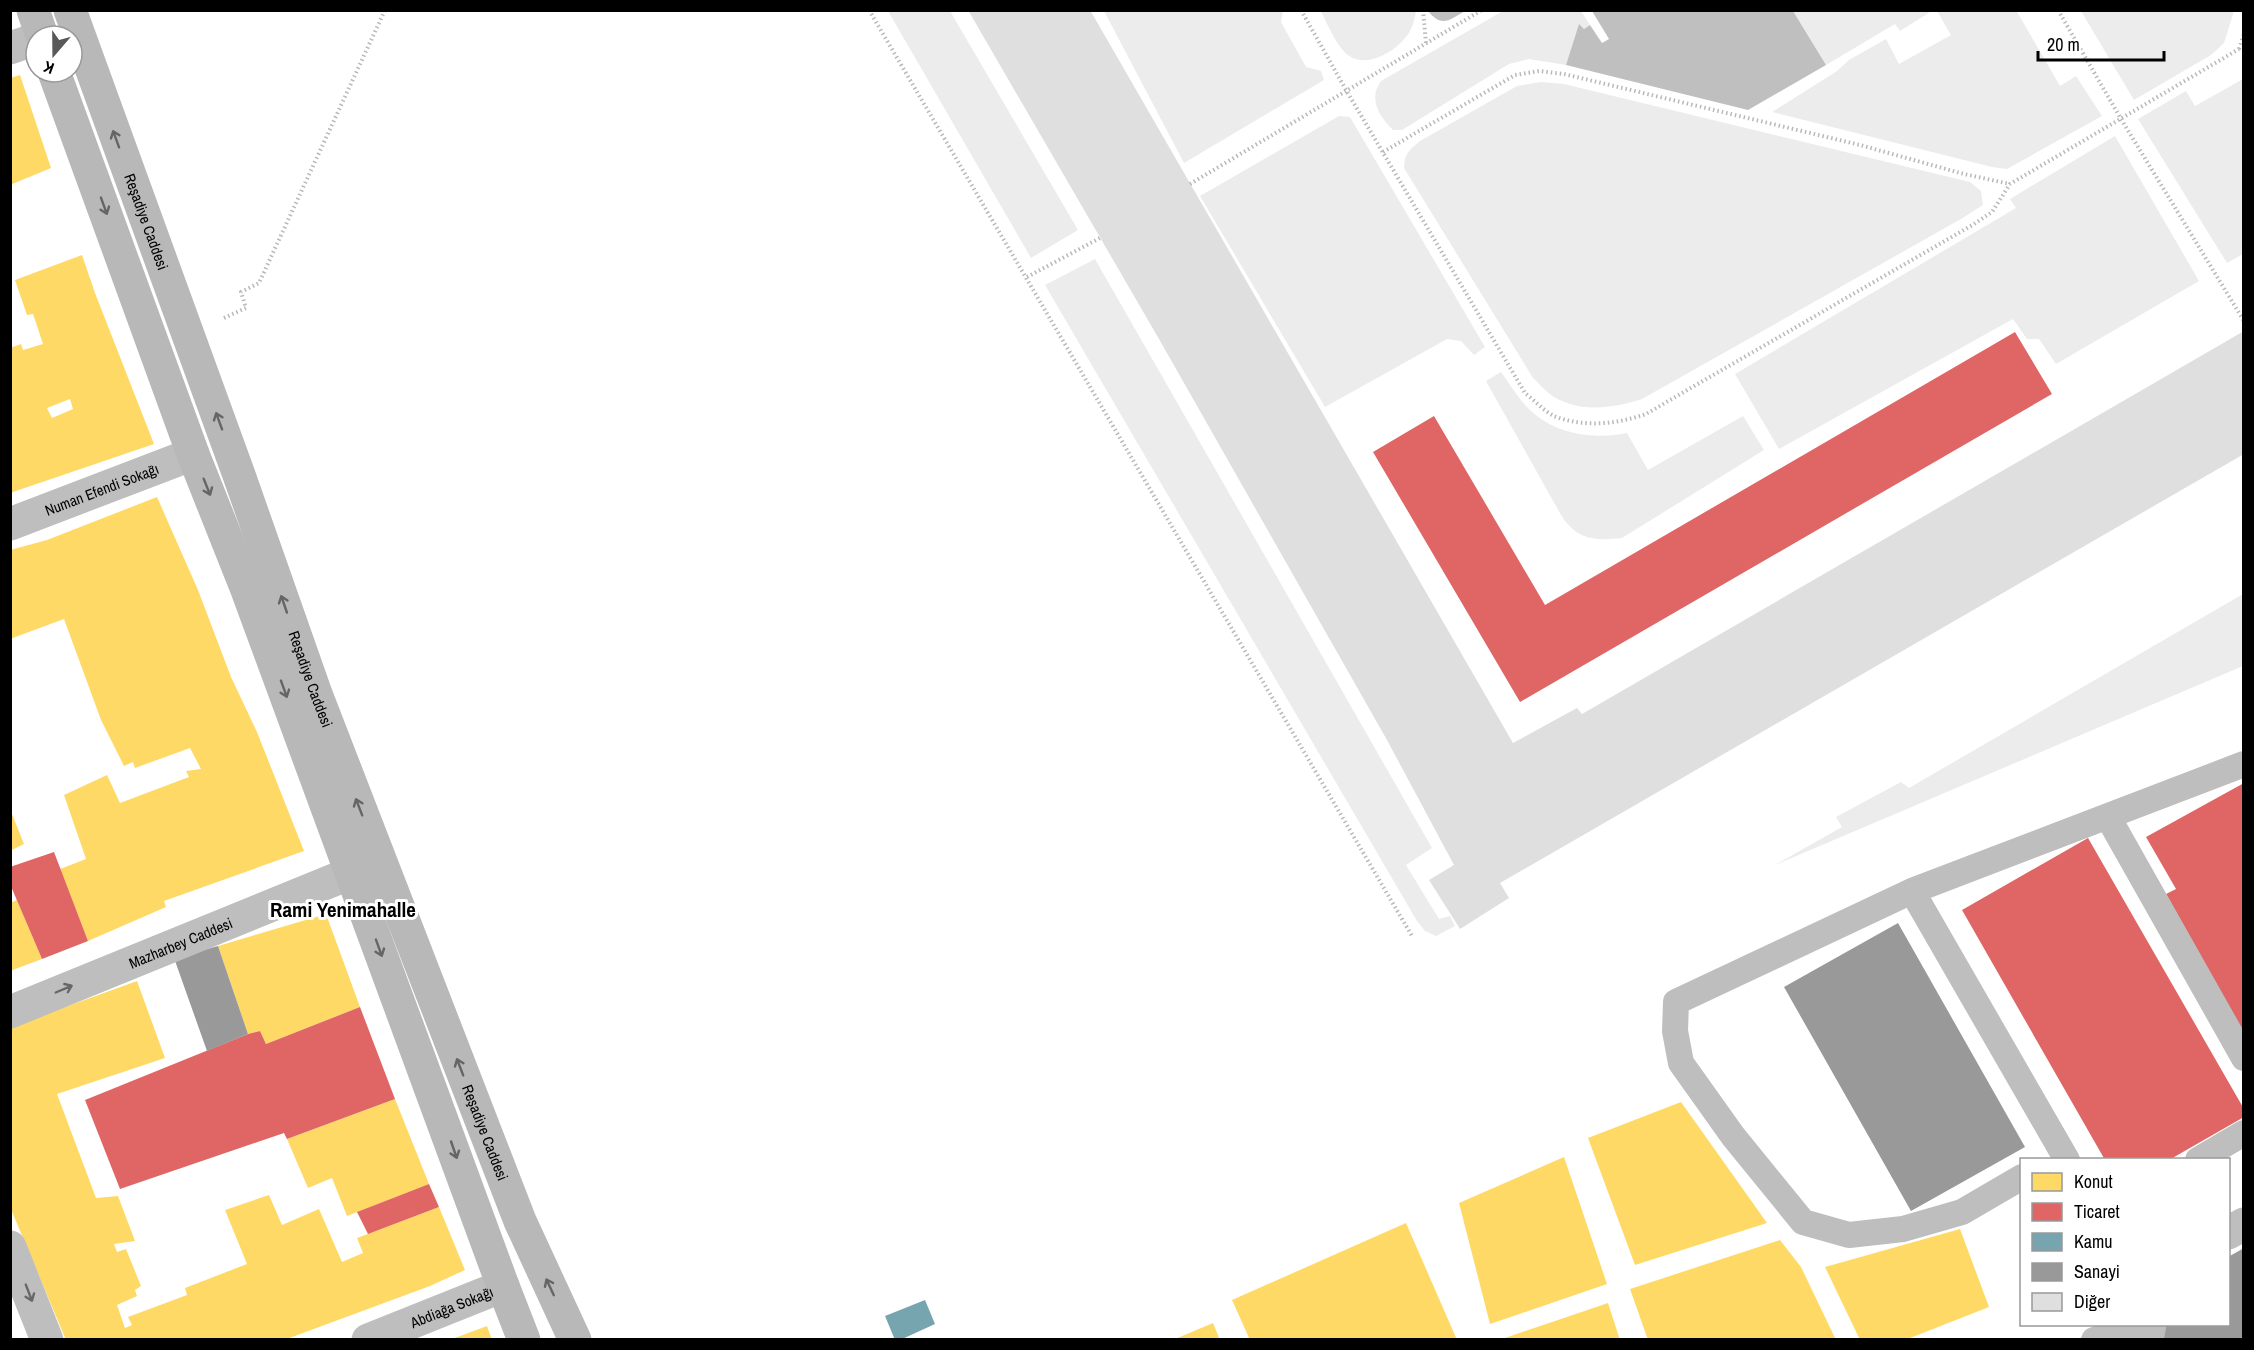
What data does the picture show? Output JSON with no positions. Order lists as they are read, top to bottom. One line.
{"streets":{"main road":["Reşadiye Caddesi"],"street":["Numan Efendi Sokağı","Mazharbey Caddesi","Abdiağa Sokağı"]},"crossings":[["Reşadiye Caddesi","Numan Efendi Sokağı"],["Reşadiye Caddesi","Mazharbey Caddesi"],["Reşadiye Caddesi","Abdiağa Sokağı"]],"one_way":["Mazharbey Caddesi"],"districts":["Rami Yenimahalle"],"legend":["Konut","Ticaret","Kamu","Sanayi","Diğer"],"scale_bar":"20 m","north":"bottom"}
